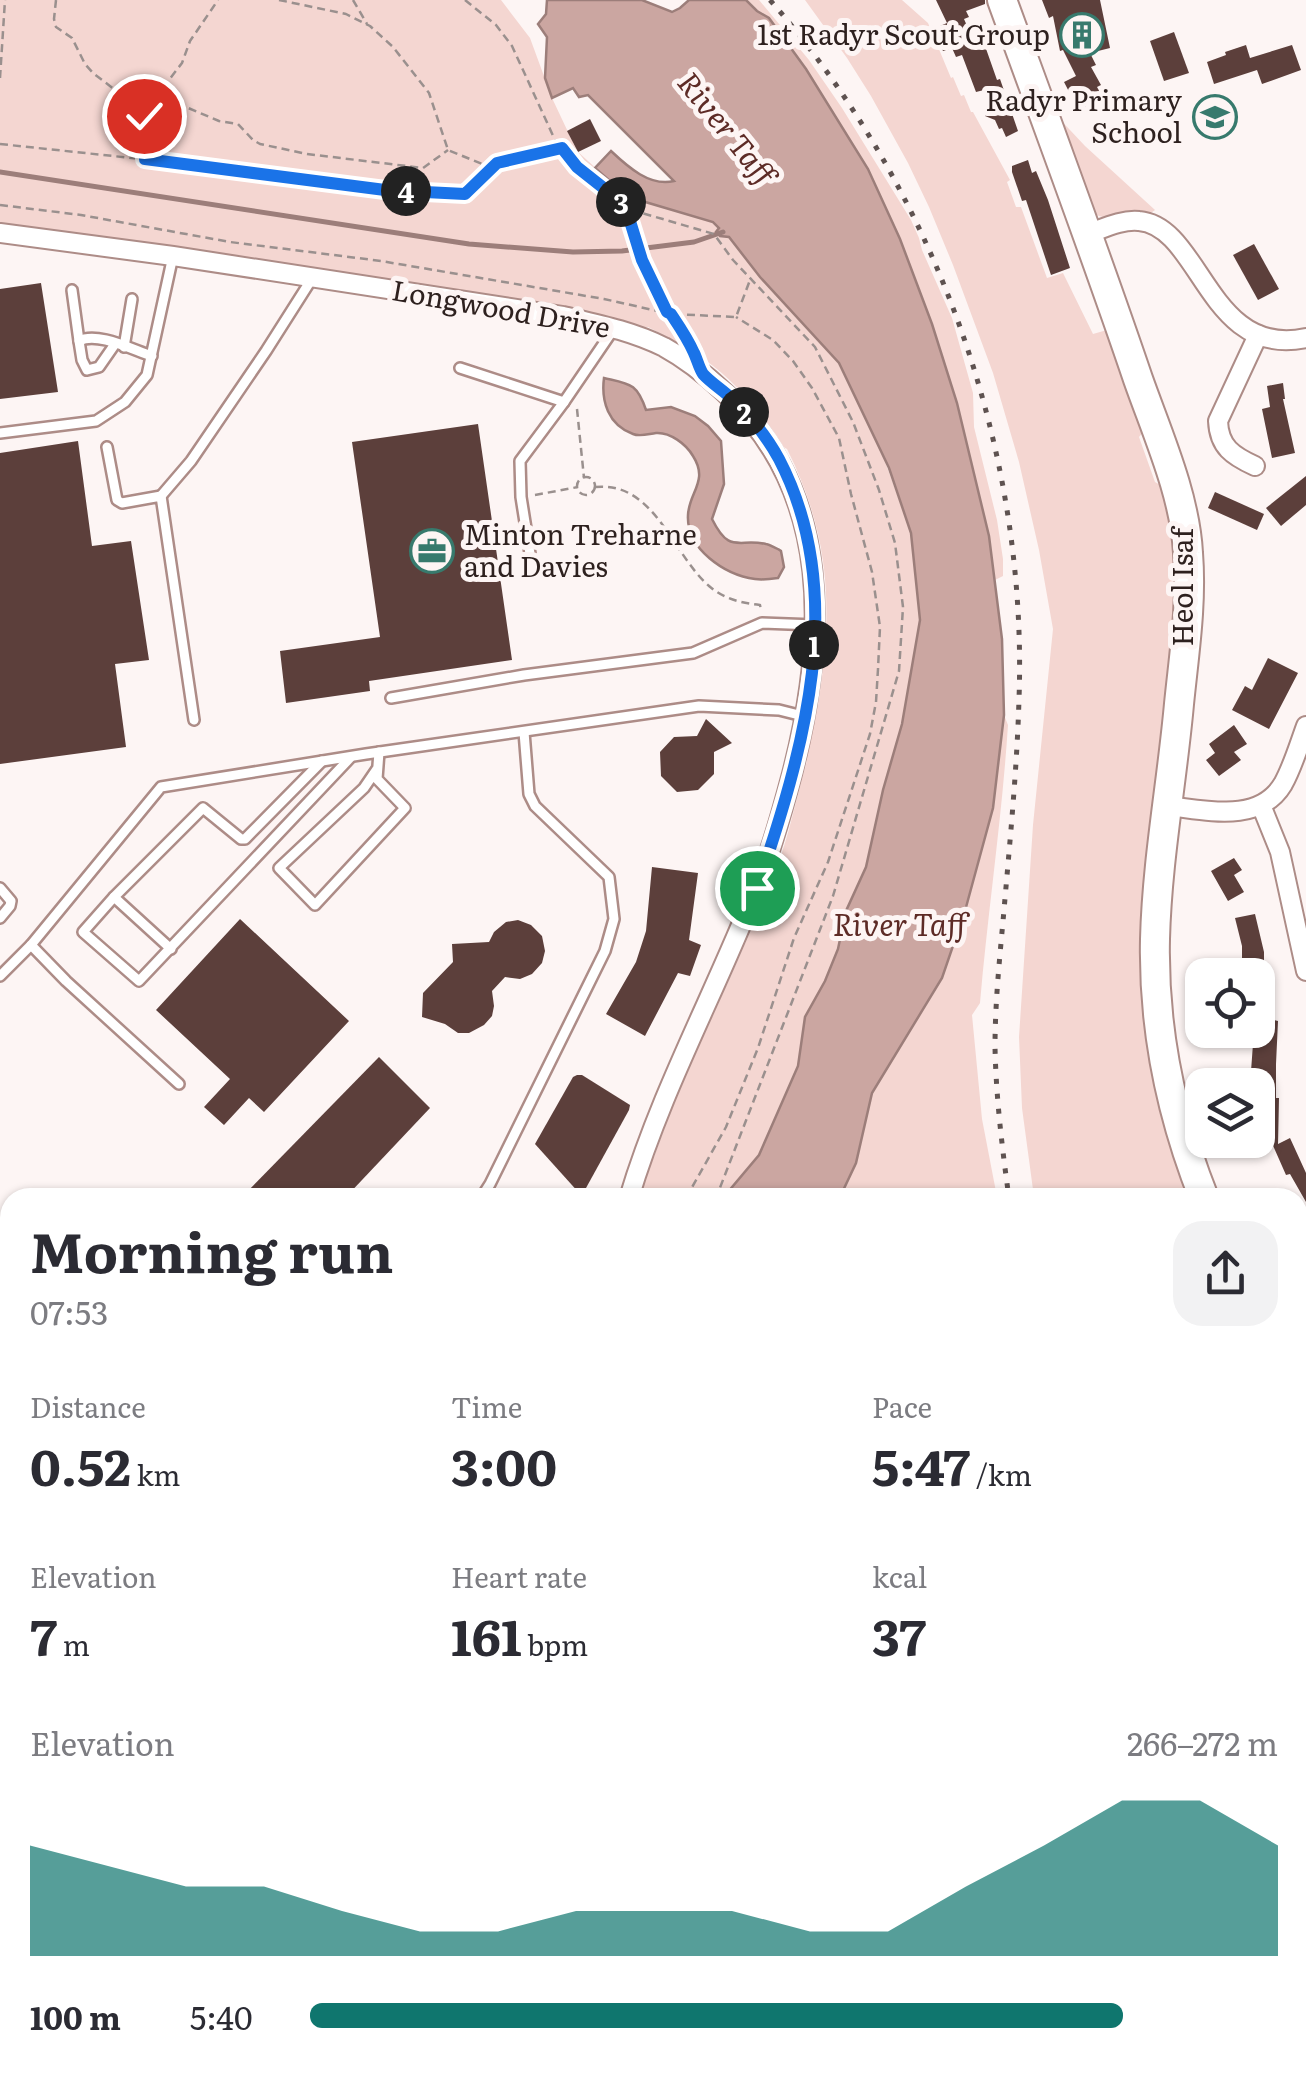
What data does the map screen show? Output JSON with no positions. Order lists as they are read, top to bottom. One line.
{"streets":{"main road":["Heol Isaf"],"street":["Longwood Drive"]},"water":["River Taff"],"places":{"building":["1st Radyr Scout Group"],"school or university":["Radyr Primary School"],"office":["Minton Treharne and Davies"]},"page":{"pins":["4","3","2","1"],"heading":["Morning run","07:53"],"stats":[["Distance","0.52 km"],["Time","3:00"],["Pace","5:47 /km"],["Elevation","7 m"],["Heart rate","161 bpm"],["kcal","37"]],"chart":["Elevation","266–272 m"],"list":[{"name":"100 m","note":"5:40"}]}}
